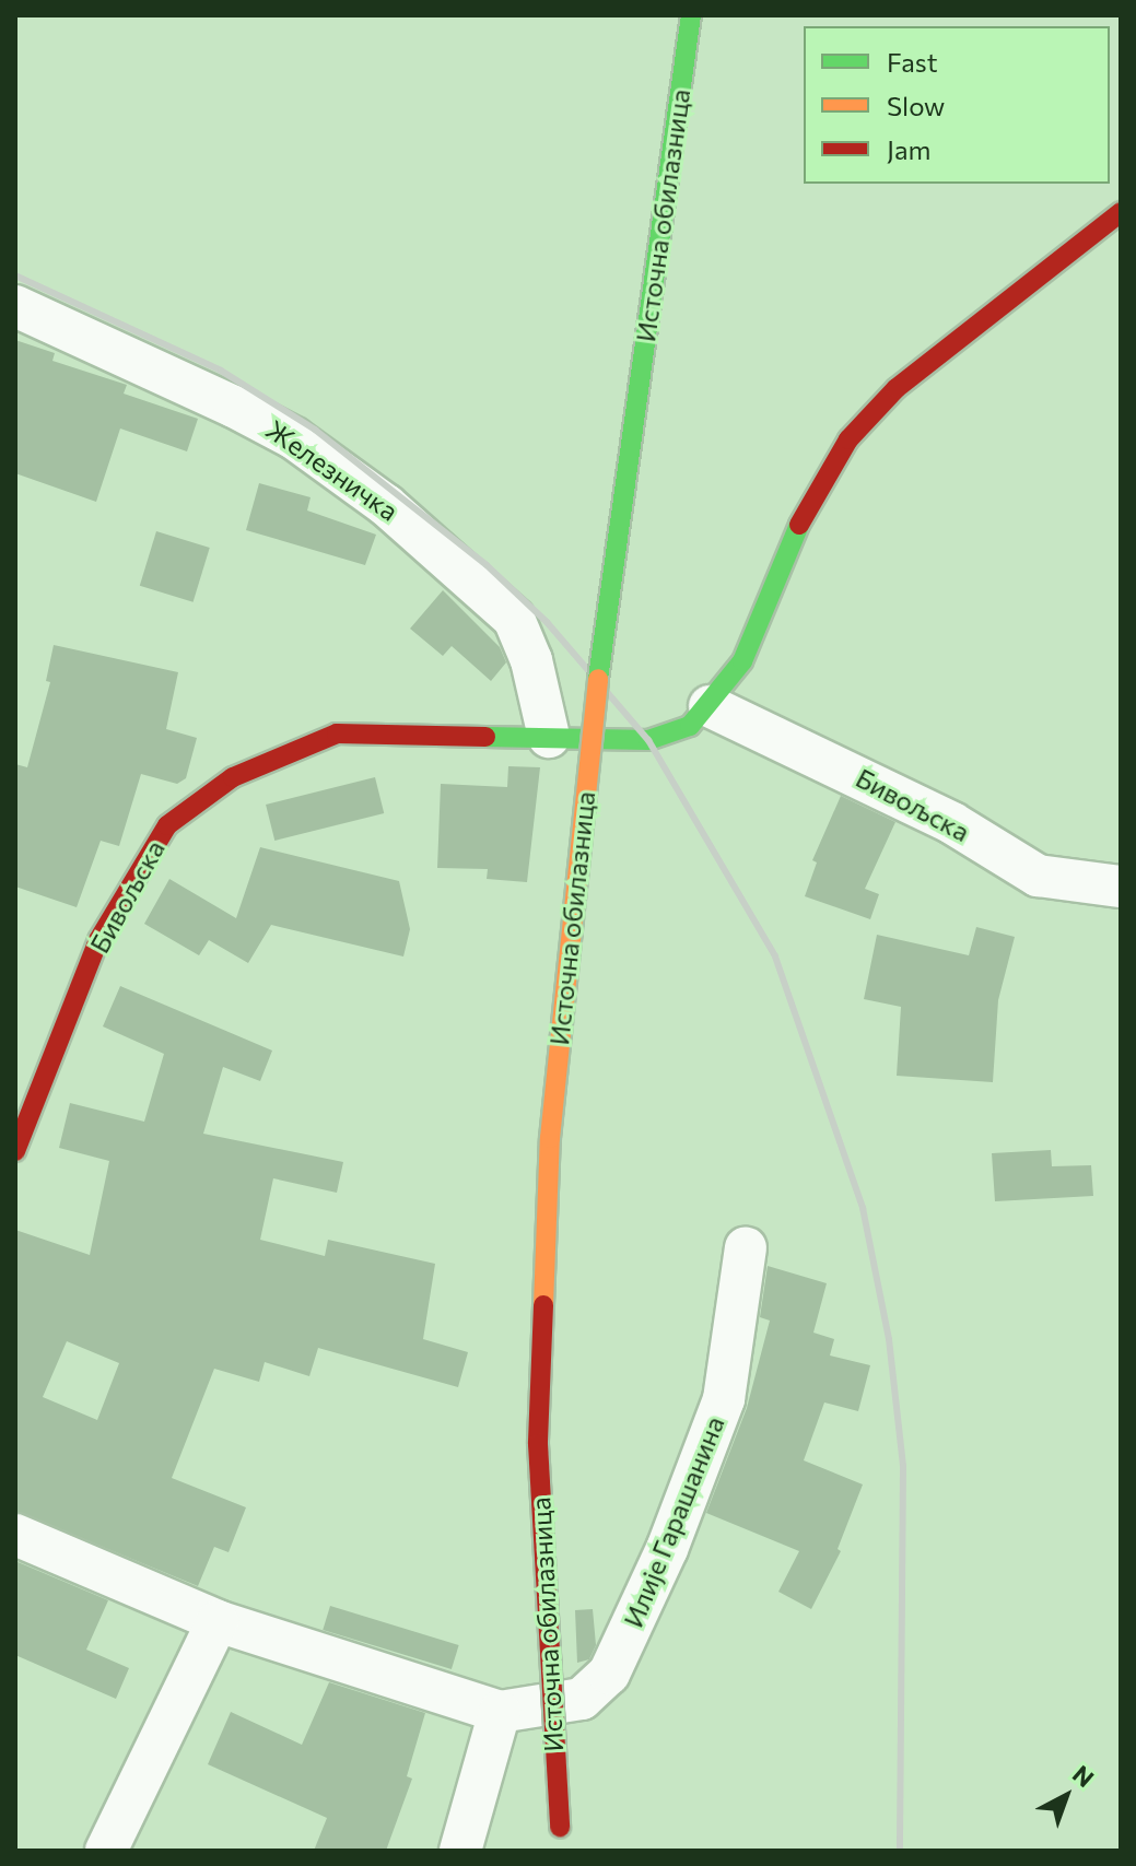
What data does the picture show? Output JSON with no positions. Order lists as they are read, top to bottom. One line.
{"streets":{"main road":["Источна обилазница","Бивољска"],"street":["Железничка","Илије Гарашанина"]},"crossings":[["Железничка","Бивољска"]],"legend":["Fast","Slow","Jam"],"north":"top right"}
